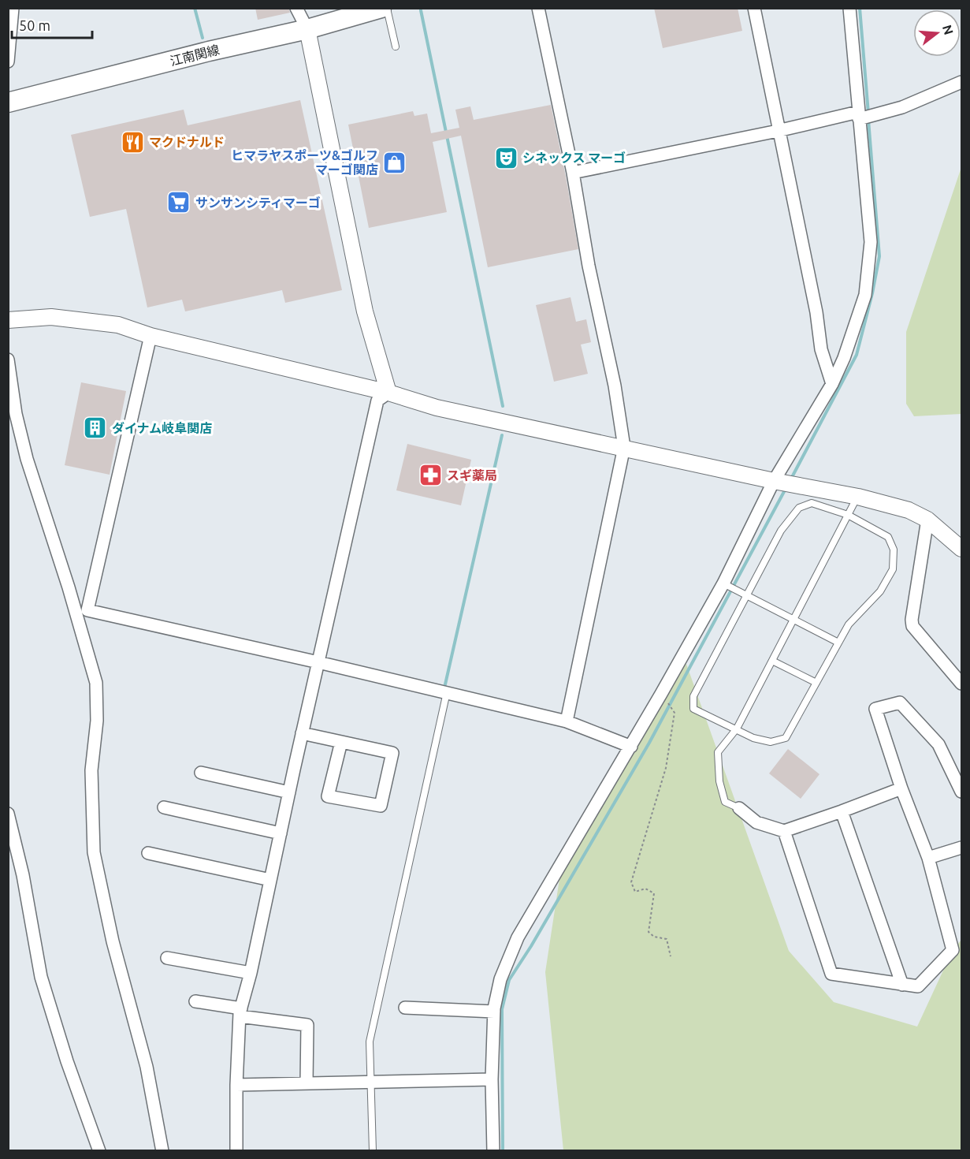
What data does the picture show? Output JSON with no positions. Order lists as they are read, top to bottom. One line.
{"streets":{"main road":["江南関線"]},"places":{"restaurant":["マクドナルド"],"theatre":["シネックス マーゴ"],"shop":["ヒマラヤスポーツ&ゴルフ マーゴ関店"],"supermarket":["サンサンシティマーゴ"],"building":["ダイナム岐阜関店"],"pharmacy":["スギ薬局"]},"scale_bar":"50 m","north":"right"}
